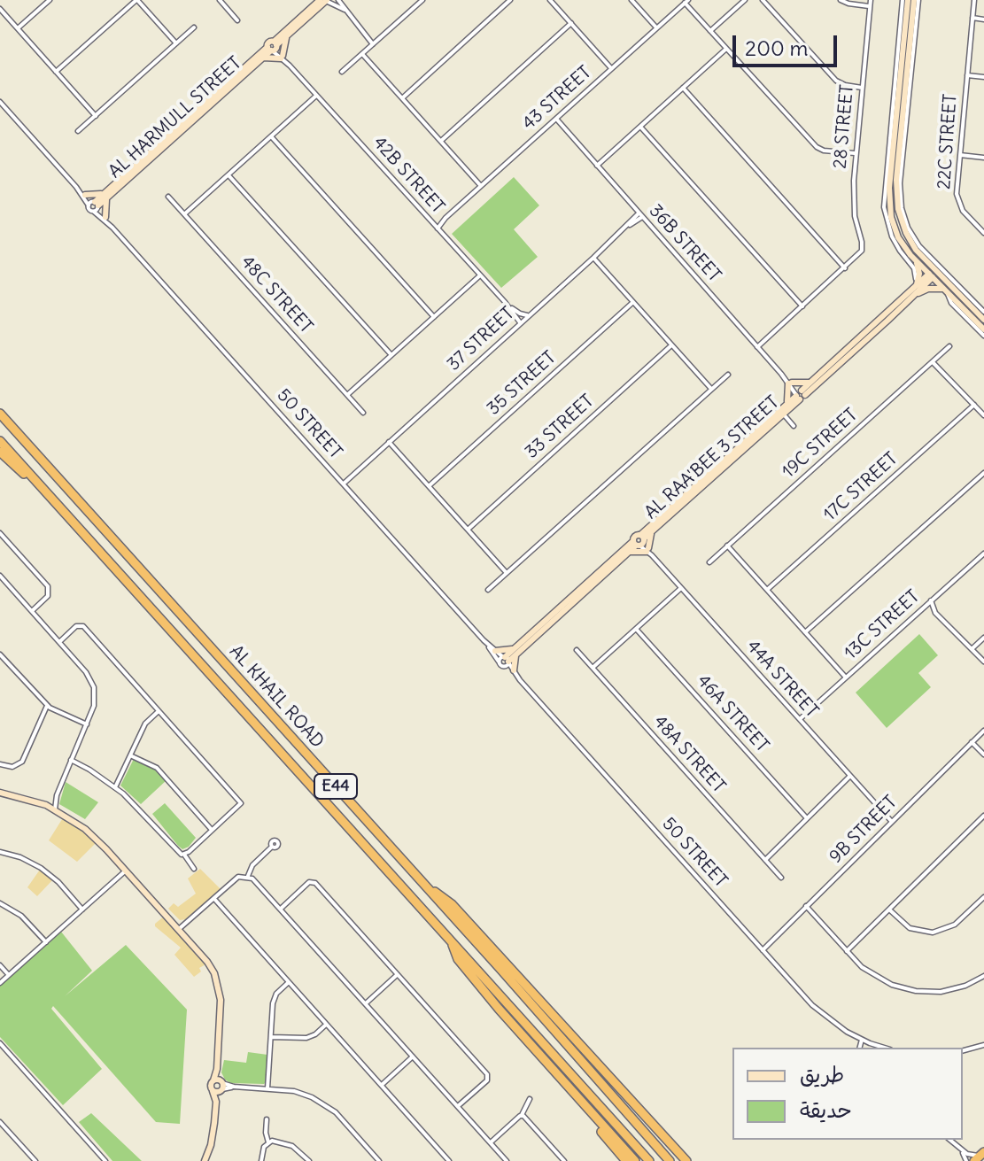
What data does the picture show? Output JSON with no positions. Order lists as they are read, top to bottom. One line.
{"streets":{"highway":["AL KHAIL ROAD","E44"],"street":["43 STREET","AL HARMULL STREET","28 STREET","22C STREET","42B STREET","36B STREET","48C STREET","37 STREET","35 STREET","50 STREET","33 STREET","19C STREET","AL RAA'BEE 3 STREET","17C STREET","13C STREET","44A STREET","46A STREET","48A STREET","9B STREET"]},"crossings":[["43 STREET","42B STREET"],["43 STREET","36B STREET"],["AL HARMULL STREET","42B STREET"],["AL HARMULL STREET","50 STREET"],["42B STREET","37 STREET"],["36B STREET","37 STREET"],["36B STREET","AL RAA'BEE 3 STREET"],["37 STREET","50 STREET"],["50 STREET","AL RAA'BEE 3 STREET"],["50 STREET","9B STREET"],["AL RAA'BEE 3 STREET","44A STREET"],["13C STREET","44A STREET"],["44A STREET","9B STREET"]],"legend":["طريق","حديقة"],"scale_bar":"200 m"}
